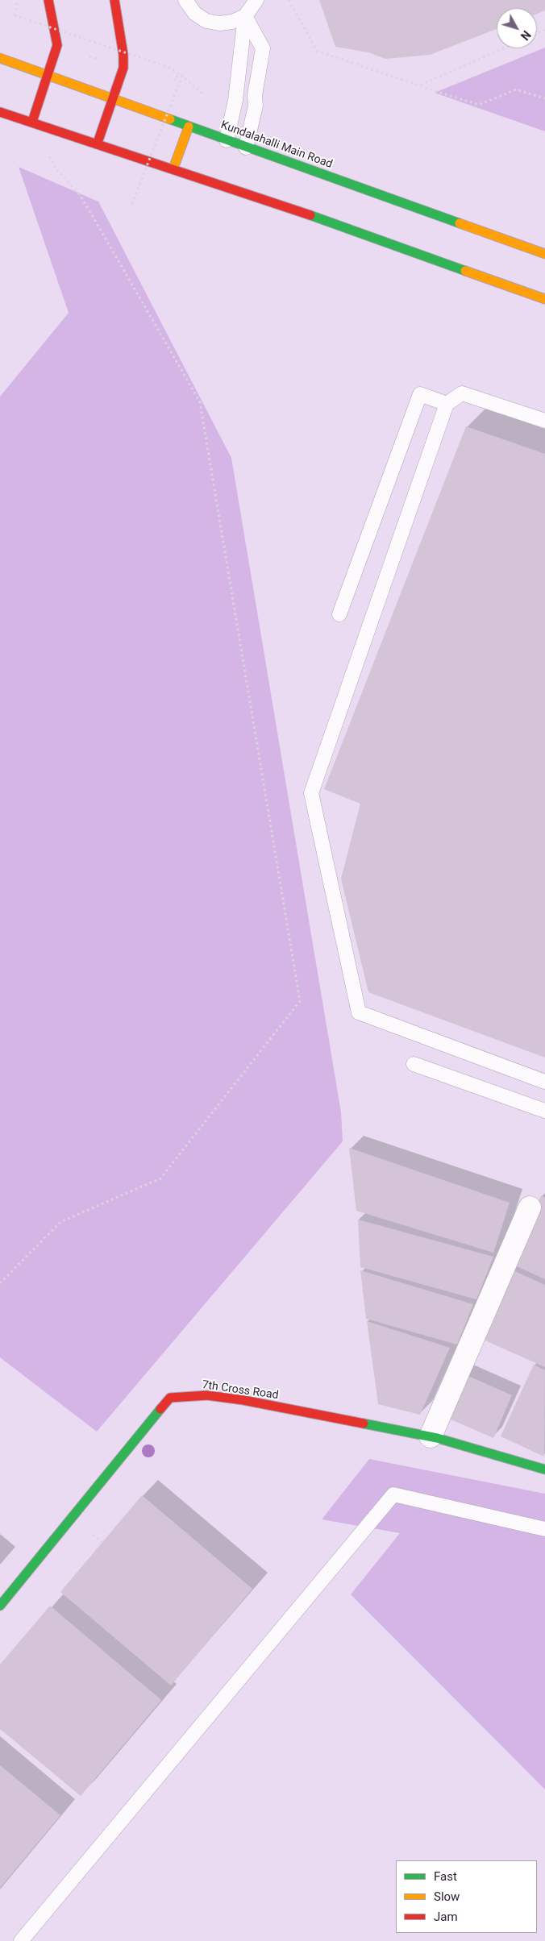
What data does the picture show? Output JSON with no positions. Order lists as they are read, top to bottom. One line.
{"streets":{"main road":["Kundalahalli Main Road","7th Cross Road"]},"legend":["Fast","Slow","Jam"],"north":"bottom right"}
